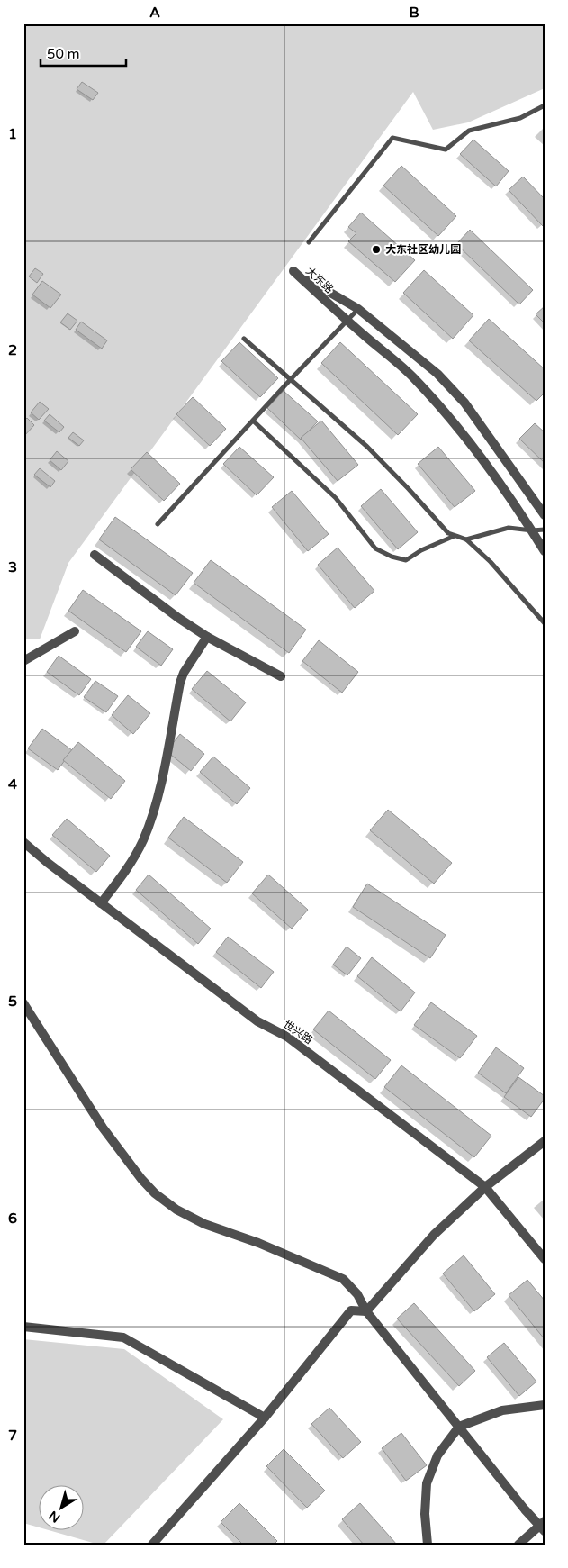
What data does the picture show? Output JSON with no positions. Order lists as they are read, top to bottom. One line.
{"streets":{"street":["大东路","世兴路"]},"places":["大东社区幼儿园"],"scale_bar":"50 m","north":"bottom left","grid":{"columns":["A","B"],"rows":["1","2","3","4","5","6","7"]}}
